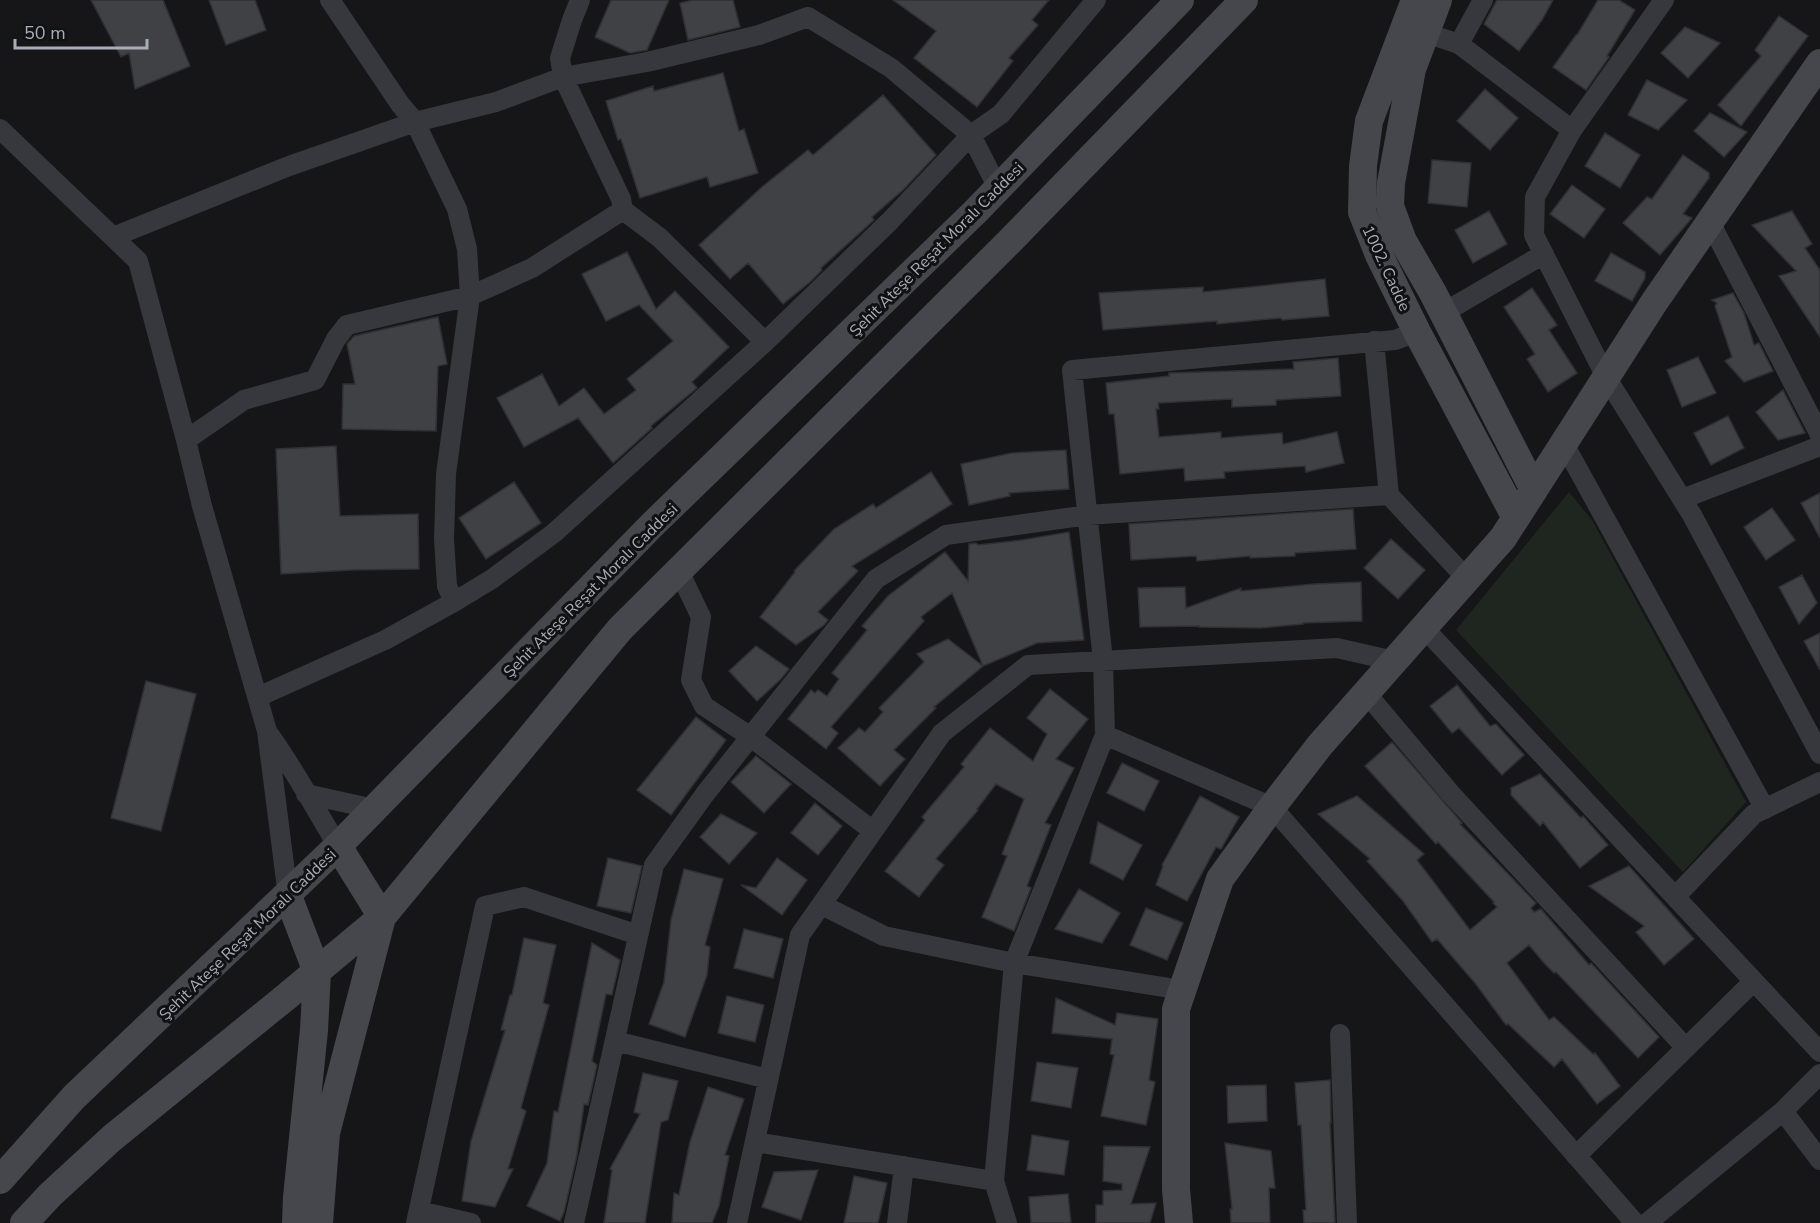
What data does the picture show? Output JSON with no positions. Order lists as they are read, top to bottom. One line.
{"streets":{"main road":["Şehit Ateşe Reşat Moralı Caddesi","1002. Cadde"]},"scale_bar":"50 m"}
